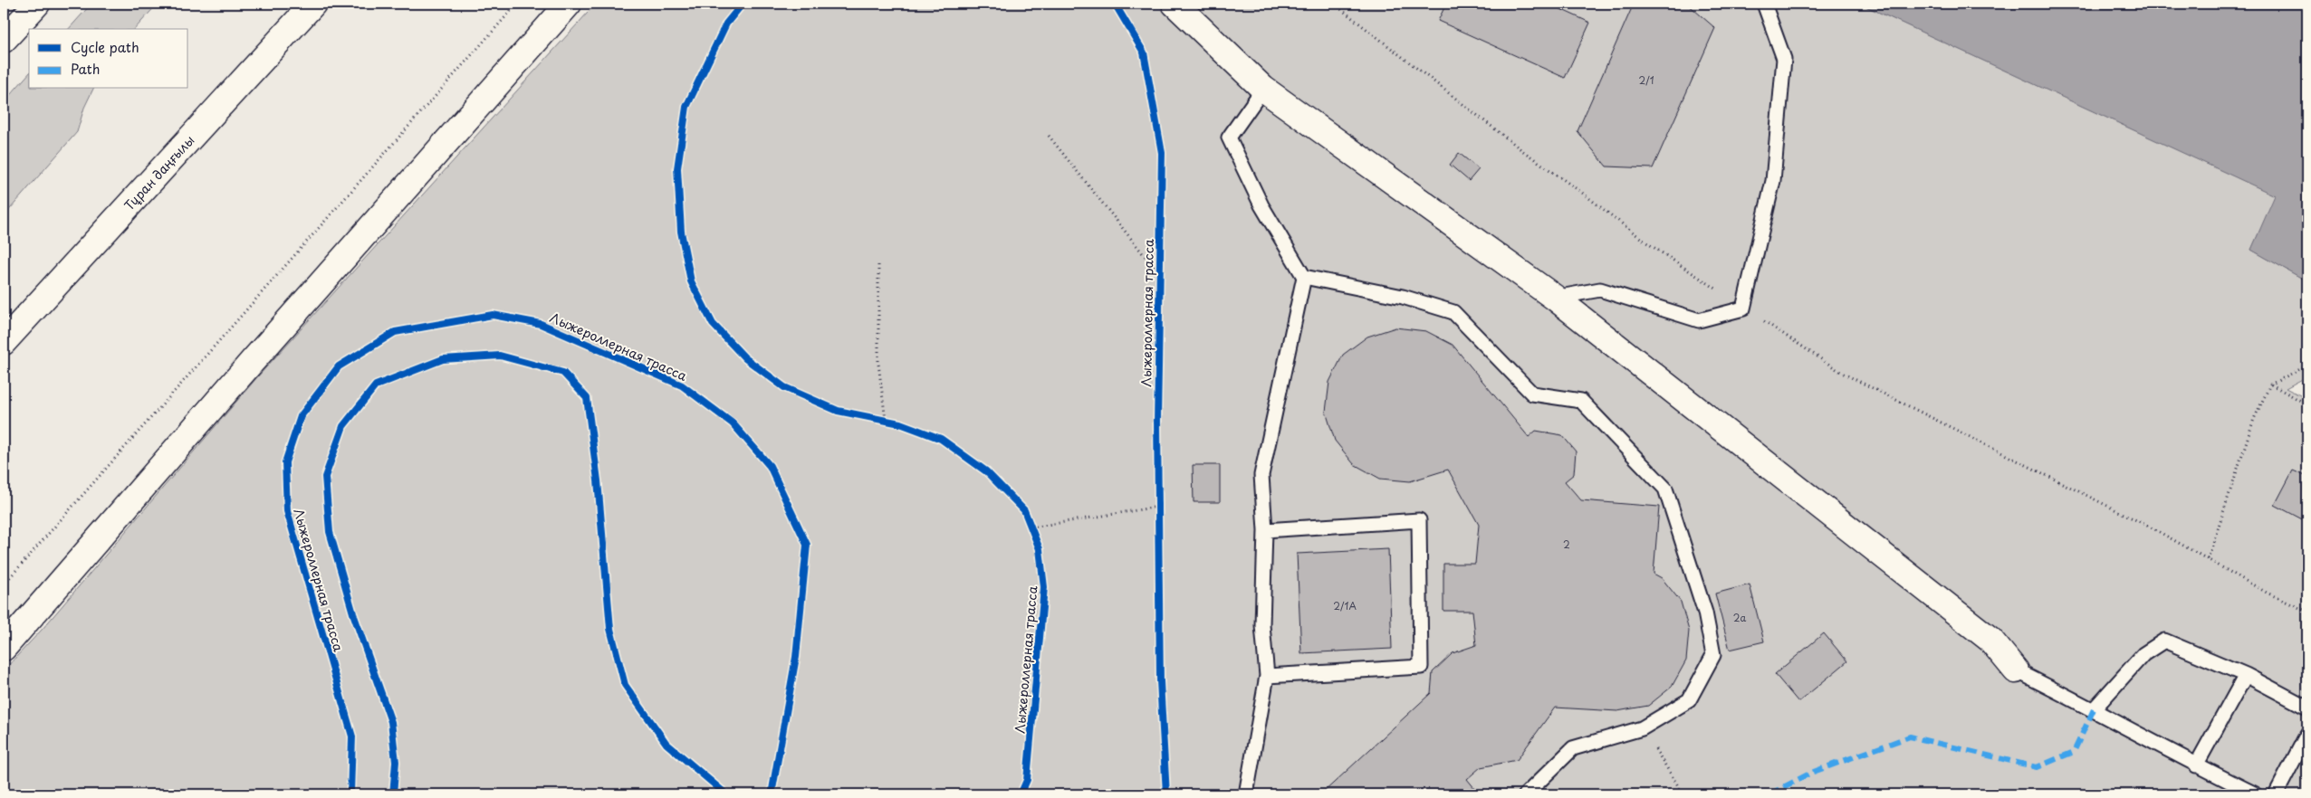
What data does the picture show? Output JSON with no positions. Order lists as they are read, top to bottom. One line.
{"streets":{"street":["Тұран даңғылы"],"cycle path":["Лыжероллерная трасса"]},"house_numbers":["2/1","2","2/1А","2а"],"legend":["Cycle path","Path"]}
